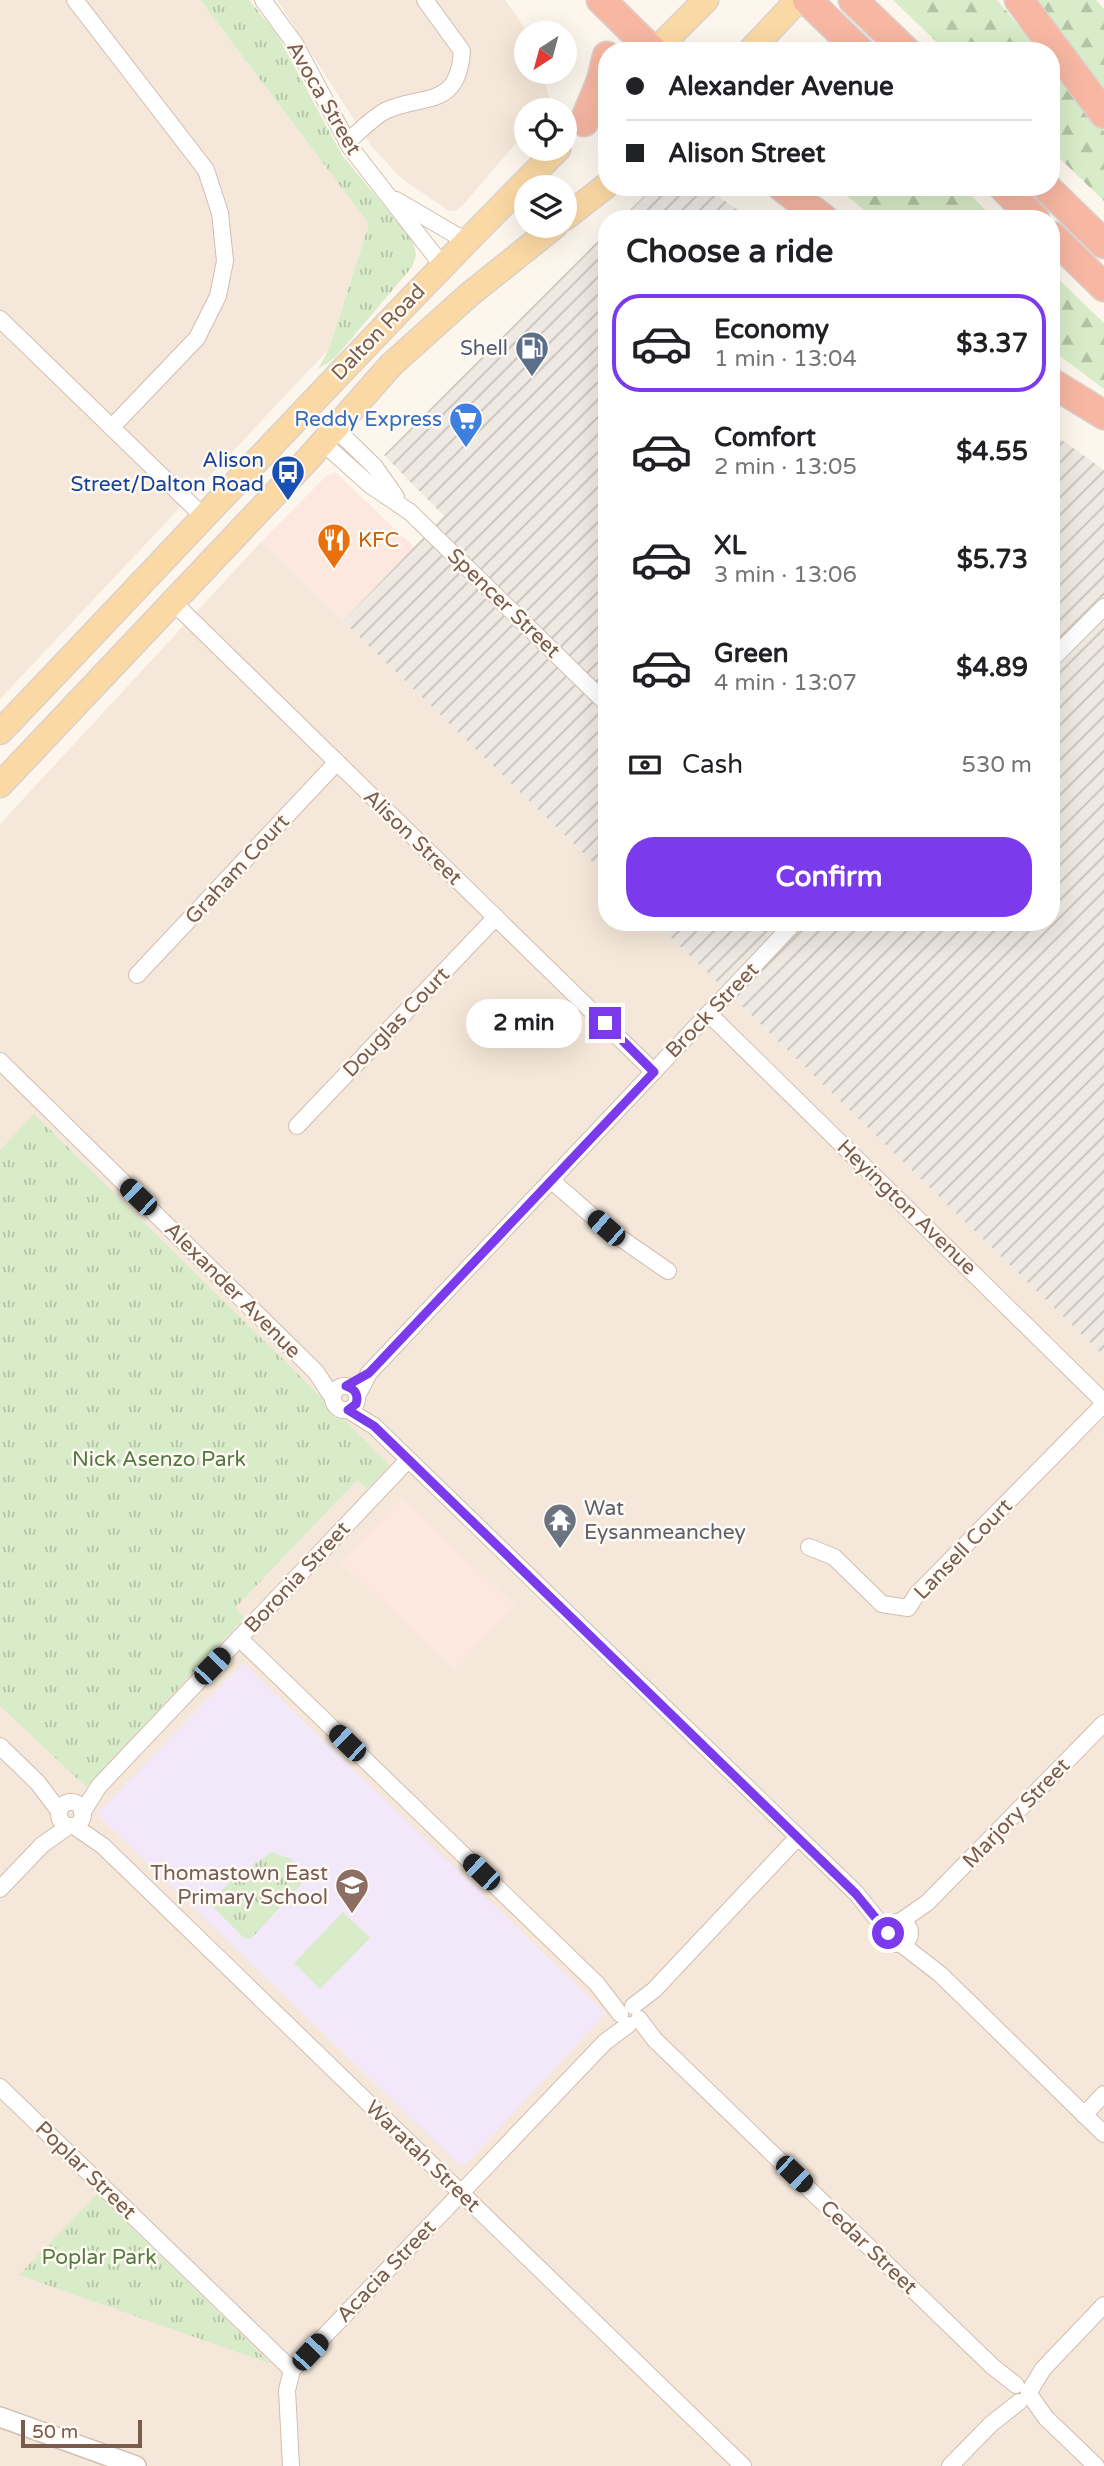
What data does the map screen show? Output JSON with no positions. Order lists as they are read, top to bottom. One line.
{"streets":{"main road":["Dalton Road","Spencer Street"],"street":["Avoca Street","Alison Street","Graham Court","Brock Street","Douglas Court","Heyington Avenue","Alexander Avenue","Lansell Court","Boronia Street","Marjory Street","Waratah Street","Poplar Street","Cedar Street","Acacia Street"]},"crossings":[["Avoca Street","Dalton Road"],["Dalton Road","Spencer Street"],["Dalton Road","Alison Street"],["Alison Street","Graham Court"],["Alison Street","Brock Street"],["Alison Street","Douglas Court"],["Brock Street","Heyington Avenue"],["Brock Street","Alexander Avenue"],["Heyington Avenue","Lansell Court"],["Alexander Avenue","Boronia Street"],["Alexander Avenue","Marjory Street"],["Alexander Avenue","Acacia Street"],["Boronia Street","Waratah Street"],["Boronia Street","Cedar Street"],["Waratah Street","Acacia Street"],["Poplar Street","Acacia Street"],["Cedar Street","Acacia Street"]],"parks":["Nick Asenzo Park","Poplar Park"],"places":{"fuel station":["Shell"],"supermarket":["Reddy Express"],"bus stop":["Alison Street/Dalton Road"],"restaurant":["KFC"],"temple":["Wat Eysanmeanchey"],"school or university":["Thomastown East Primary School"]},"scale_bar":"50 m","north":"bottom left","page":{"banner":["Alexander Avenue","Alison Street"],"heading":"Choose a ride","list":[{"name":"Economy","note":"1 min · 13:04","value":"$3.37"},{"name":"Comfort","note":"2 min · 13:05","value":"$4.55"},{"name":"XL","note":"3 min · 13:06","value":"$5.73"},{"name":"Green","note":"4 min · 13:07","value":"$4.89"}],"pay":["Cash","530 m"],"buttons":"Confirm","bubble":"2 min","scale":"50 m"}}
